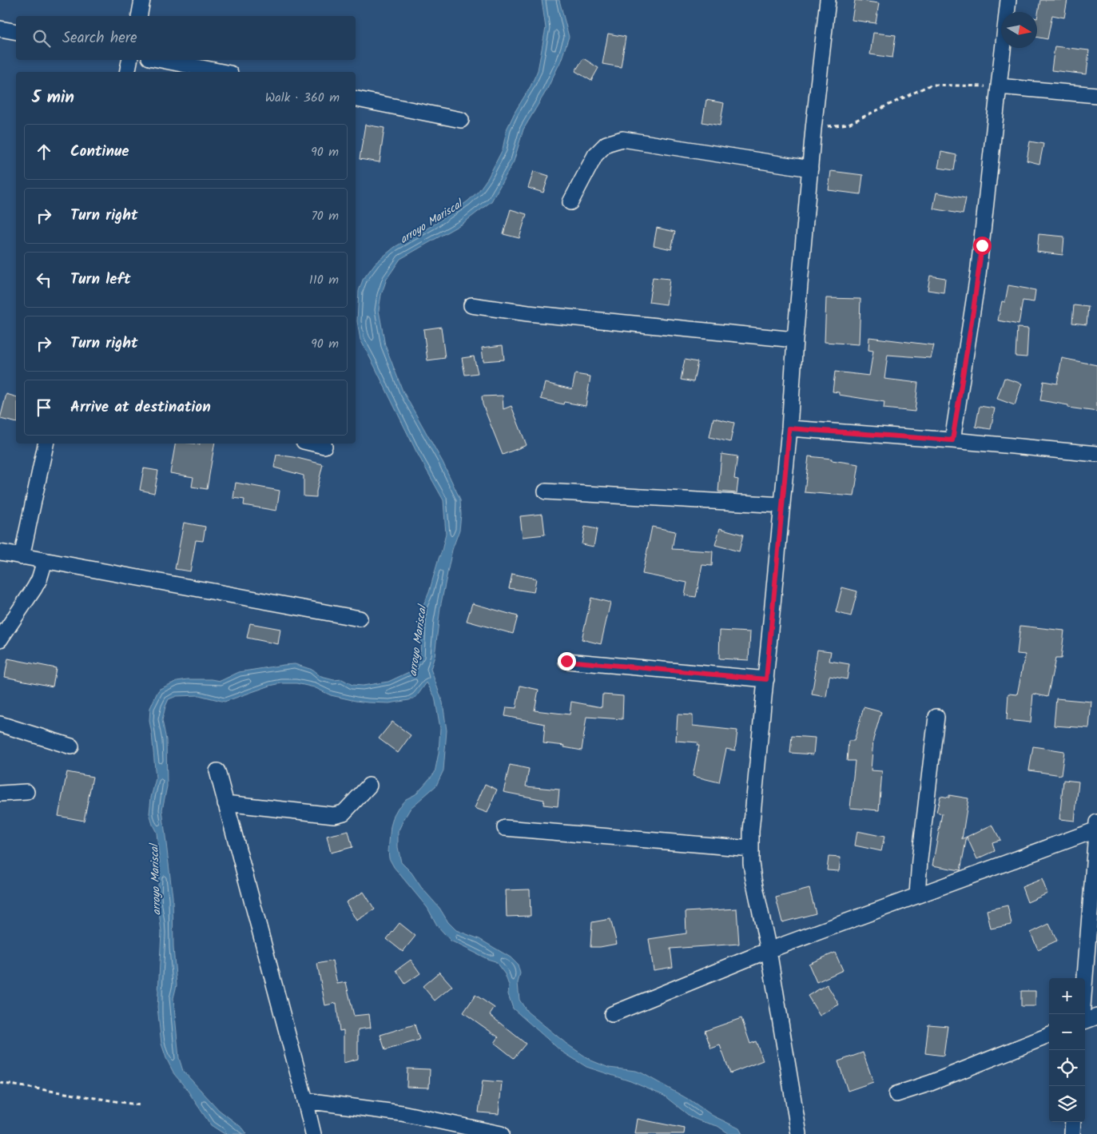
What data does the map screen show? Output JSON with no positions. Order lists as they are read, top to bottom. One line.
{"water":["arroyo Mariscal"],"north":"right","page":{"search":"Search here","heading":["5 min","Walk · 360 m"],"list":[["Continue","90 m"],["Turn right","70 m"],["Turn left","110 m"],["Turn right","90 m"],"Arrive at destination"],"map_buttons":["+","−"]}}
